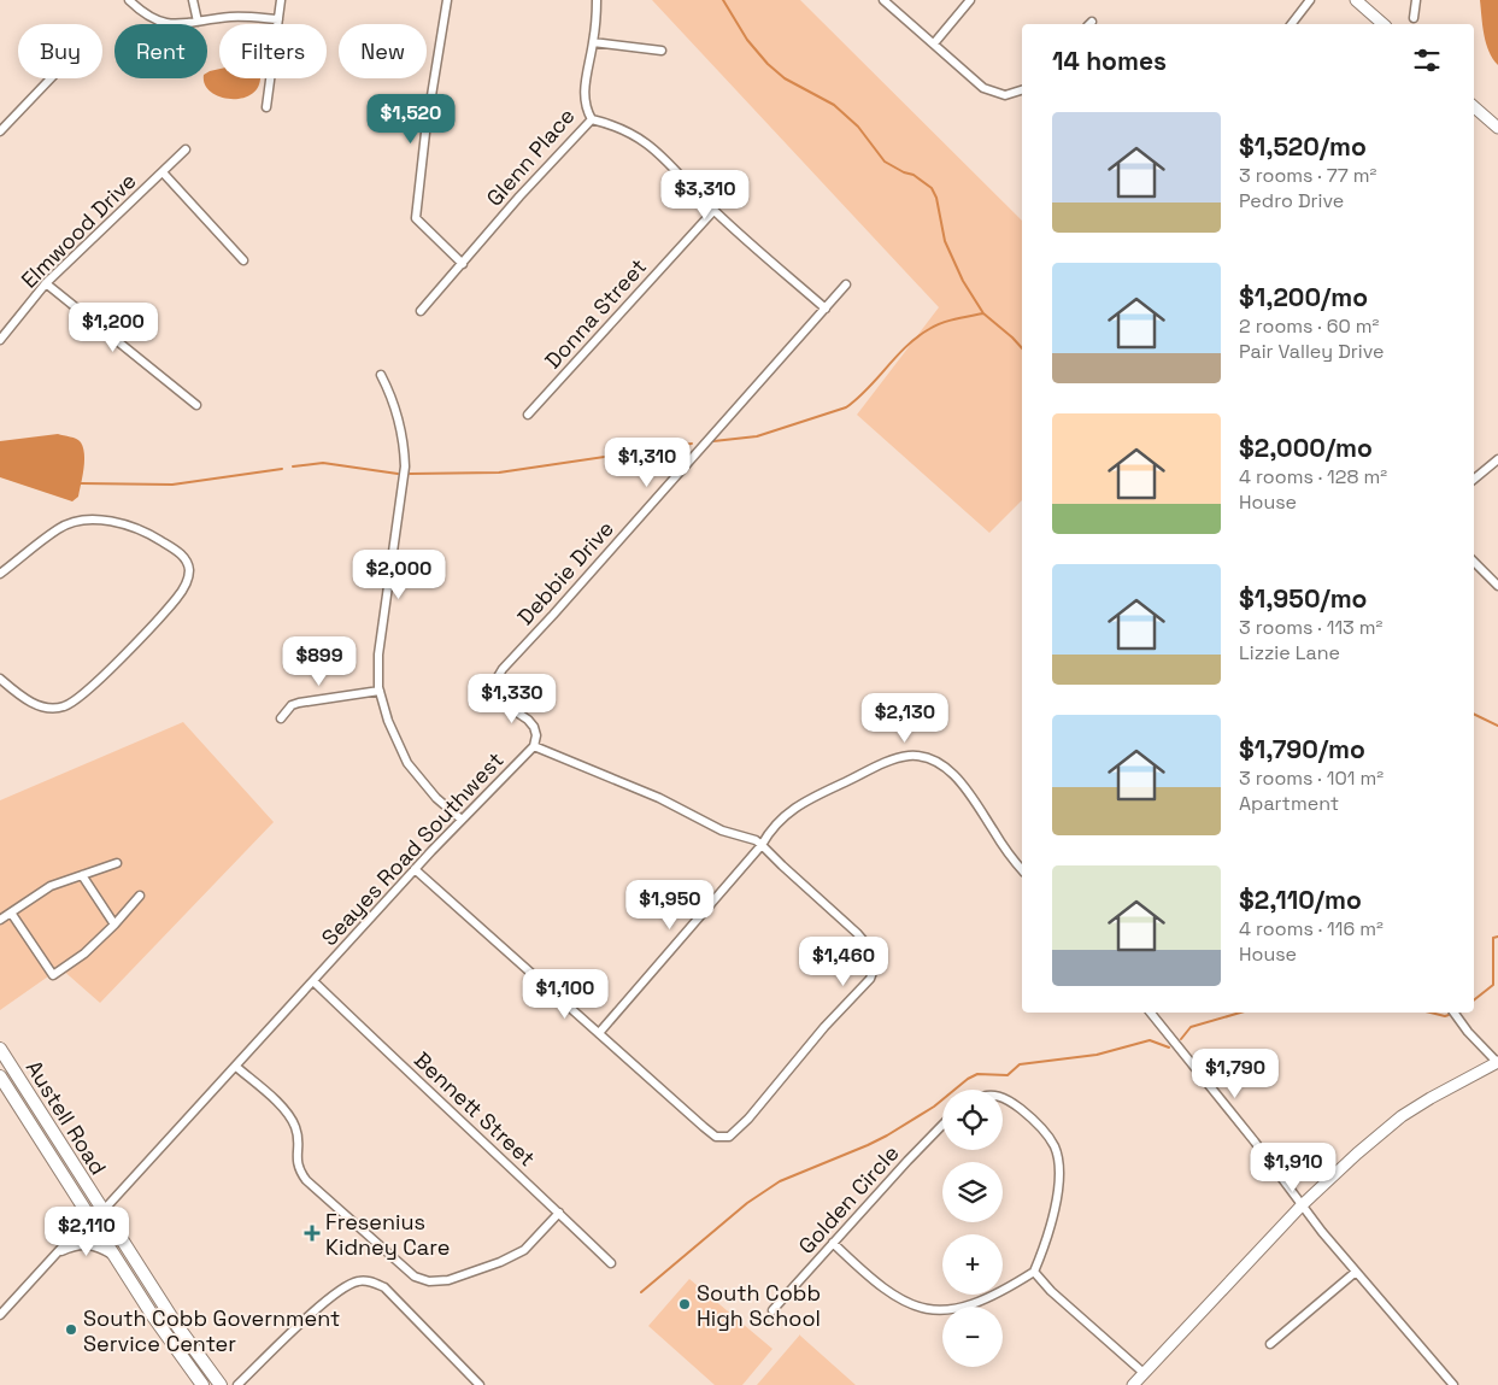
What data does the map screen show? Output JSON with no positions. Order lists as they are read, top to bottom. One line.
{"streets":{"main road":["Austell Road"],"street":["Glenn Place","Elmwood Drive","Donna Street","Debbie Drive","Seayes Road Southwest","Bennett Street","Golden Circle"]},"crossings":[["Debbie Drive","Seayes Road Southwest"],["Seayes Road Southwest","Bennett Street"],["Seayes Road Southwest","Austell Road"]],"places":{"health":["Fresenius Kidney Care"],"other":["South Cobb High School","South Cobb Government Service Center"]},"page":{"chip":["Buy","Rent","Filters","New"],"heading":"14 homes","price":["$1,520","$3,310","$1,200","$1,310","$2,000","$899","$1,330","$2,130","$1,950","$1,460","$1,100","$1,790","$1,910","$2,110"],"list":[{"name":"$1,520/mo","note":"3 rooms · 77 m² · Pedro Drive"},{"name":"$1,200/mo","note":"2 rooms · 60 m² · Pair Valley Drive"},{"name":"$2,000/mo","note":"4 rooms · 128 m² · House"},{"name":"$1,950/mo","note":"3 rooms · 113 m² · Lizzie Lane"},{"name":"$1,790/mo","note":"3 rooms · 101 m² · Apartment"},{"name":"$2,110/mo","note":"4 rooms · 116 m² · House"}],"map_buttons":["+","−"]}}
